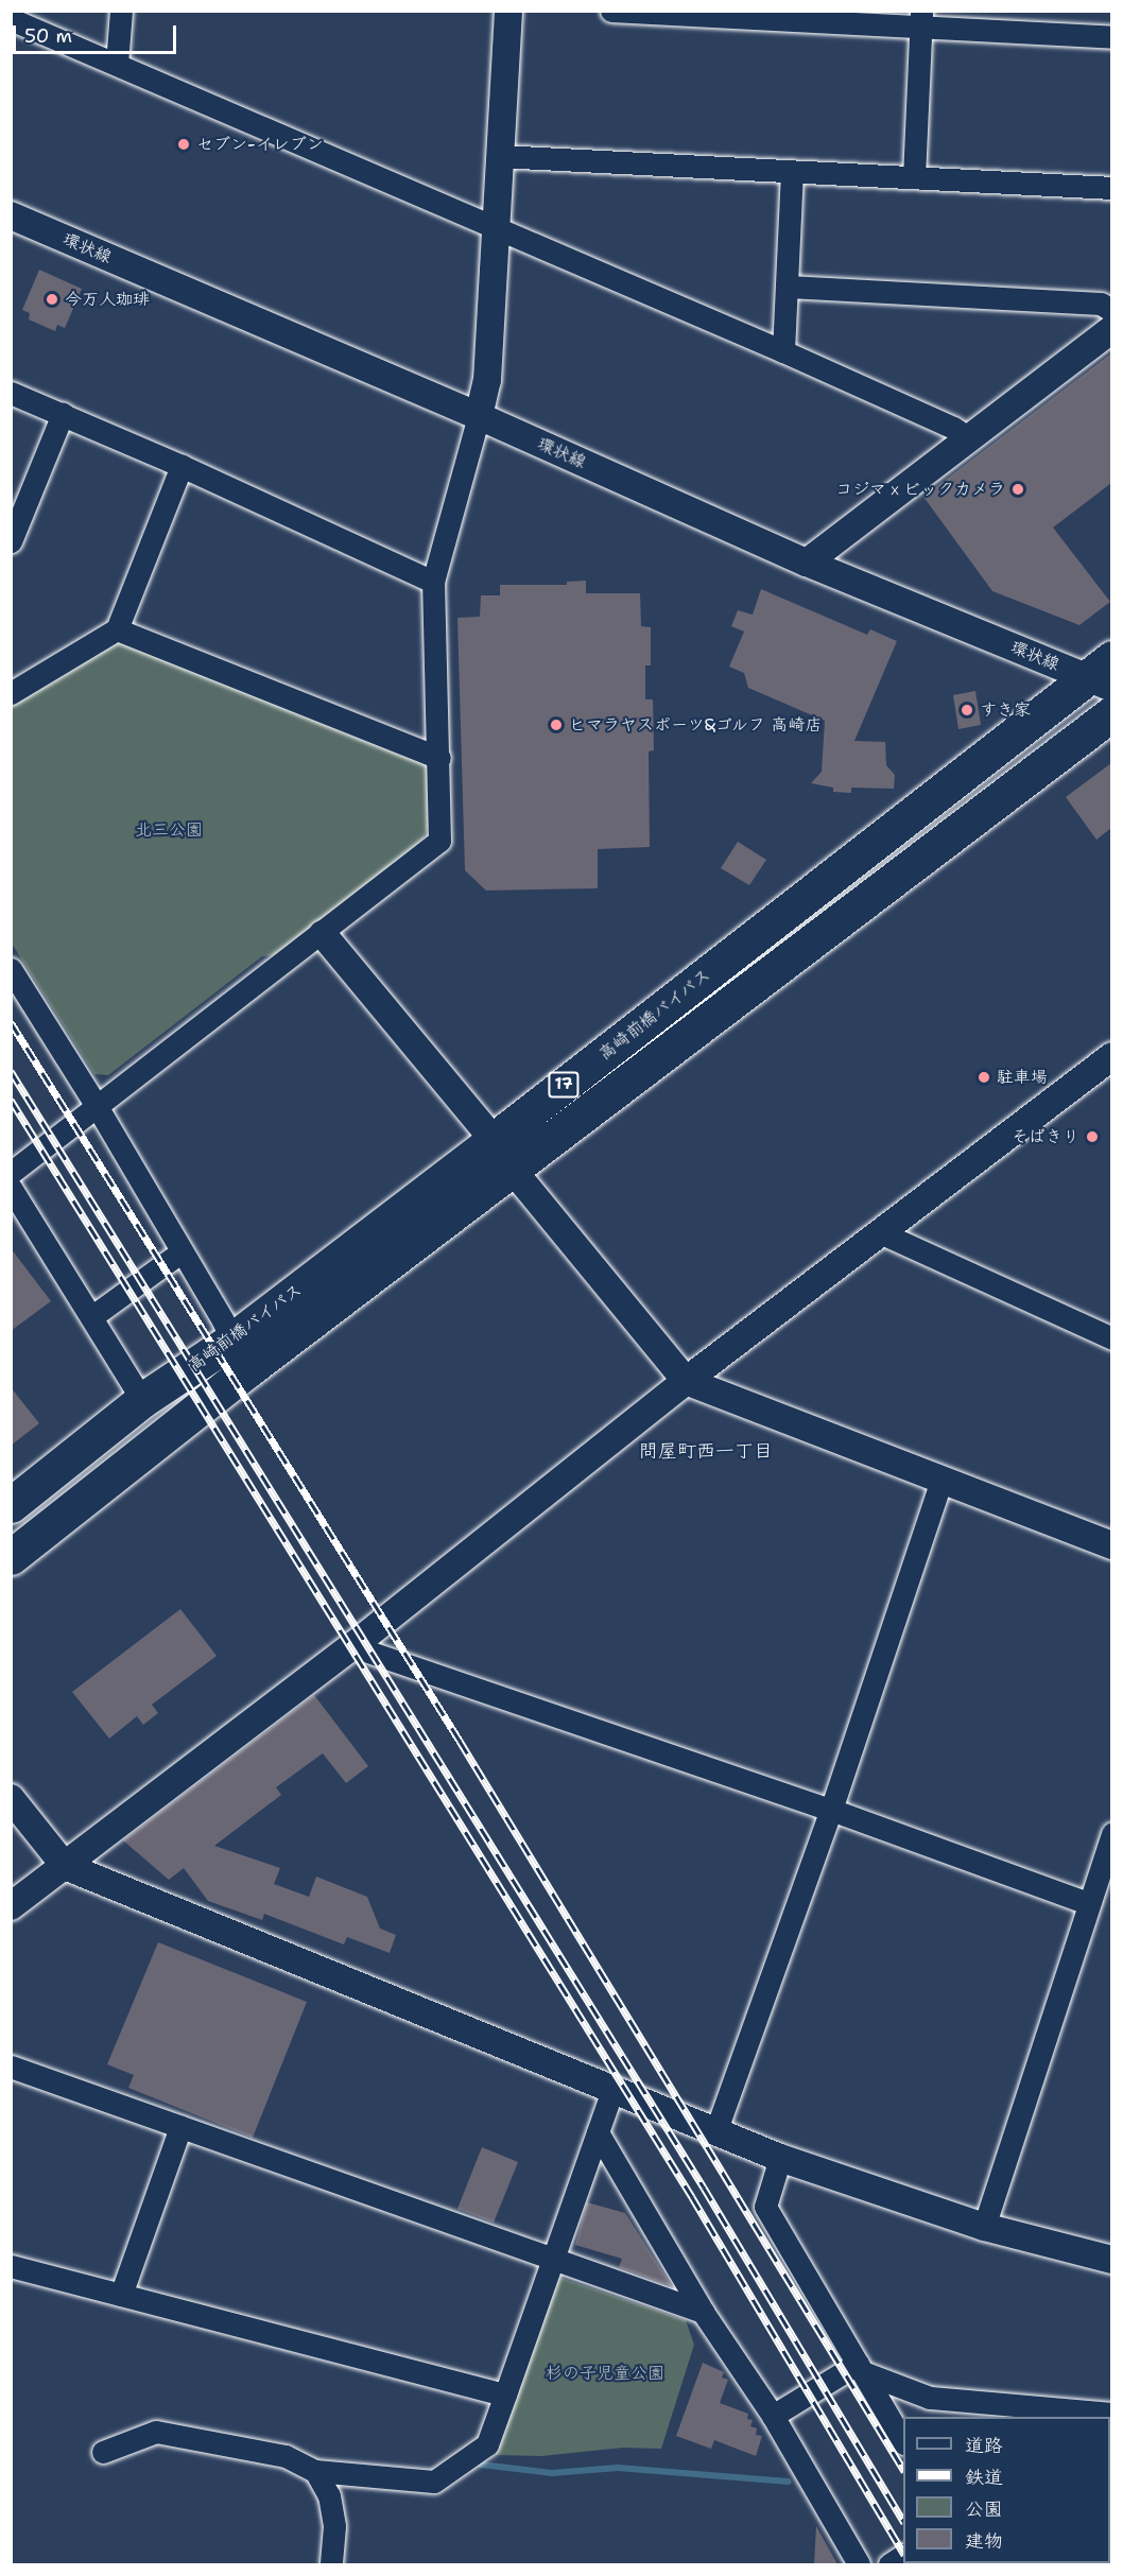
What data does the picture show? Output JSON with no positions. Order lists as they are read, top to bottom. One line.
{"streets":{"highway":["高崎前橋バイパス","17"],"street":["環状線"]},"crossings":[["環状線","高崎前橋バイパス"]],"districts":["問屋町西一丁目"],"parks":["北三公園","杉の子児童公園"],"places":["セブン-イレブン","今万人珈琲","コジマｘビックカメラ","すき家","ヒマラヤスポーツ&ゴルフ 高崎店","駐車場","そばきり"],"legend":["道路","鉄道","公園","建物"],"scale_bar":"50 m"}
